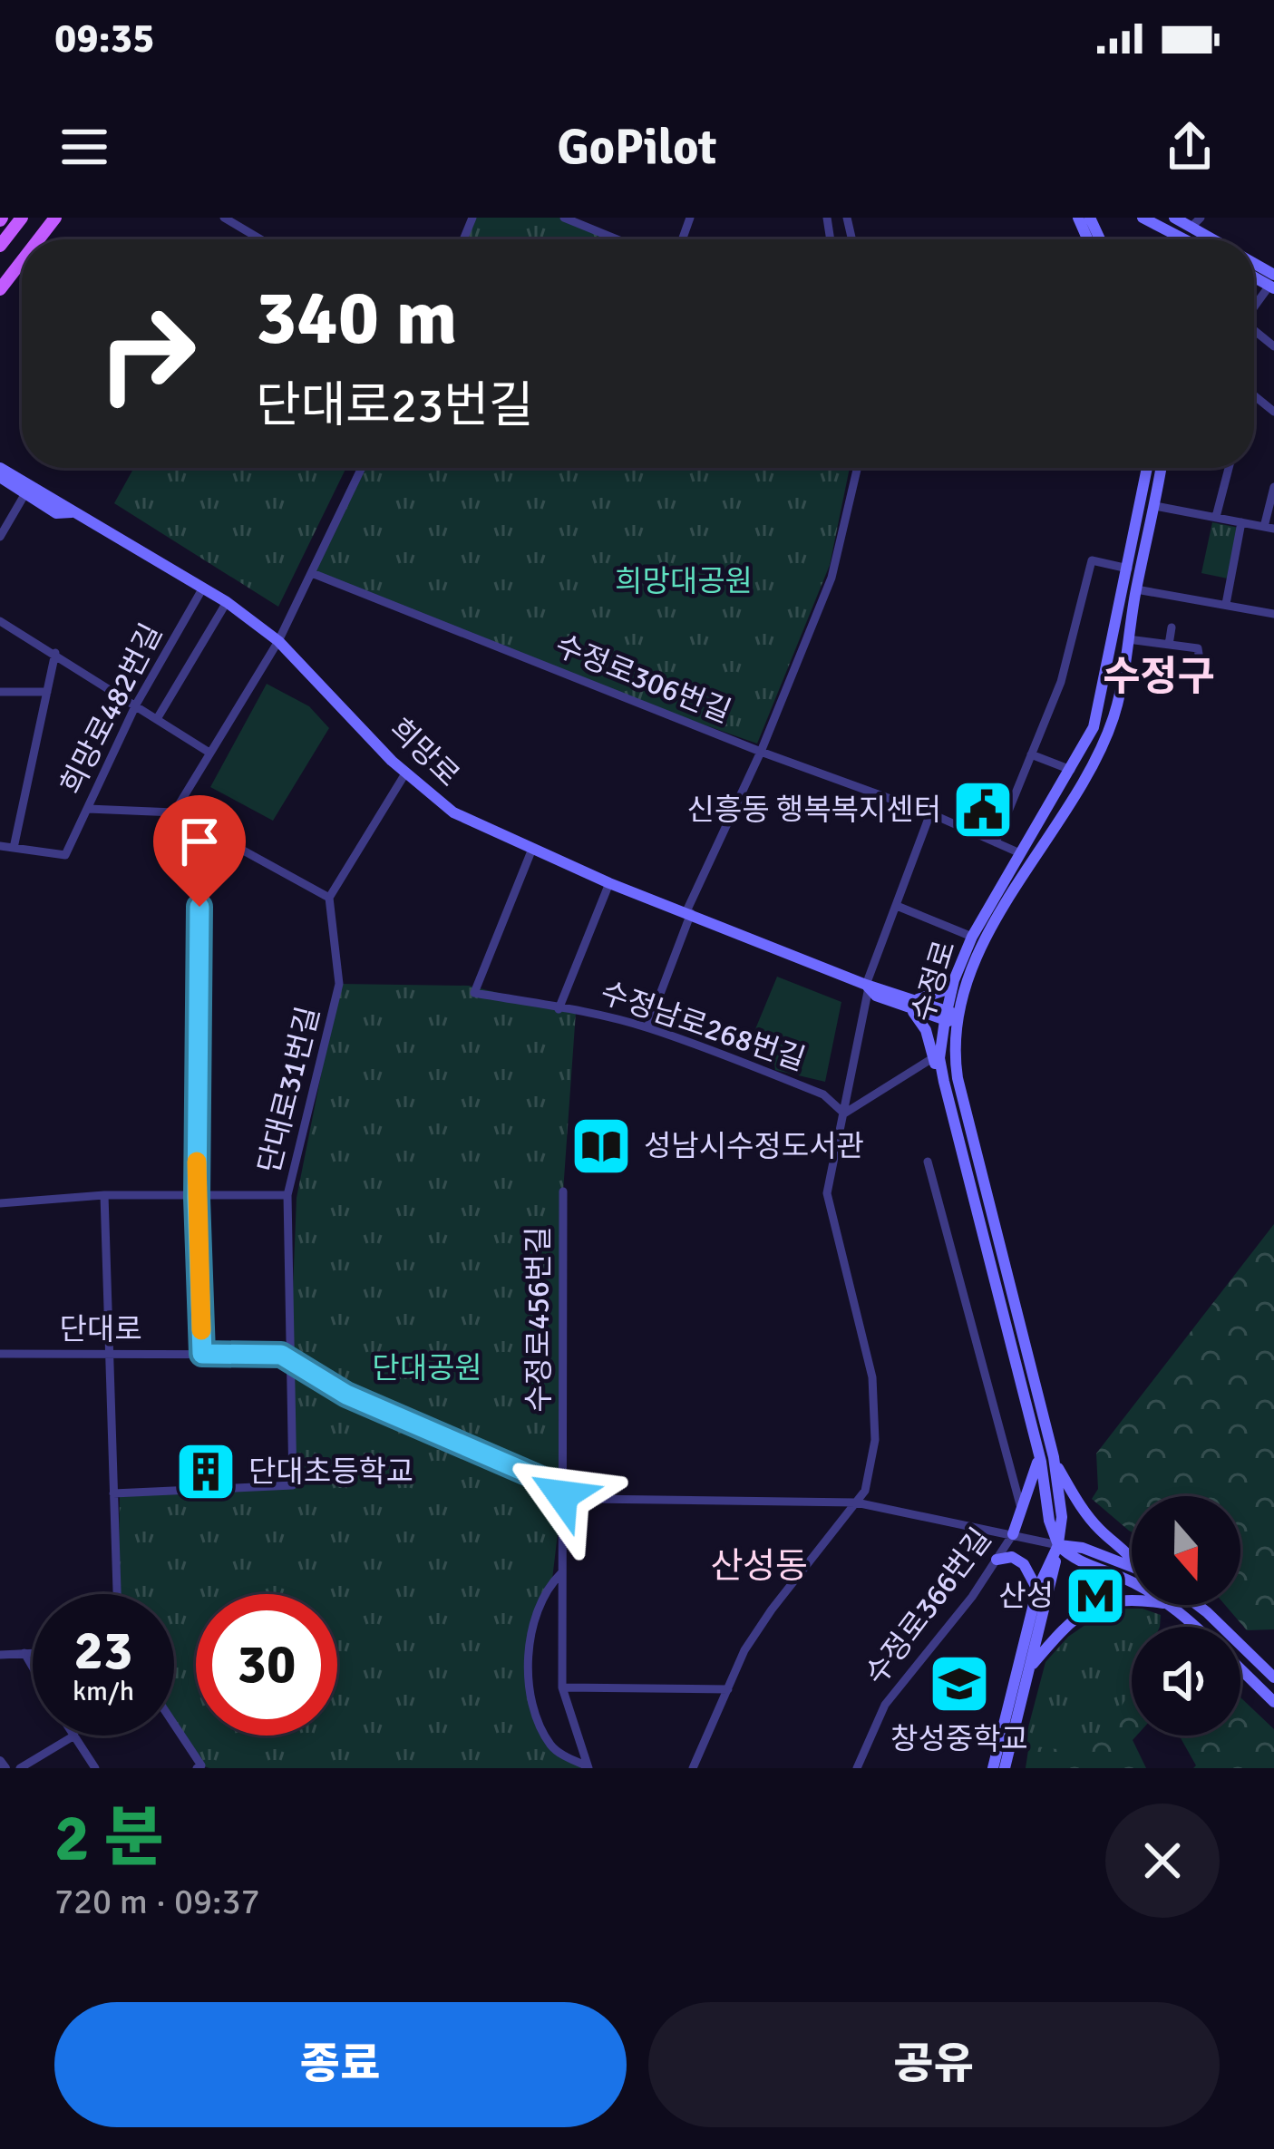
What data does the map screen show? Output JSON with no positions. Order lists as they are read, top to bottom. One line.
{"streets":{"main road":["희망로","수정로"],"street":["수정로306번길","희망로482번길","수정남로268번길","단대로31번길","수정로456번길","단대로","수정로366번길"]},"crossings":[["수정로306번길","수정로"],["희망로482번길","희망로"],["희망로","수정로"],["희망로","수정남로268번길"],["수정로","단대로"],["단대로31번길","단대로"],["수정로456번길","단대로"],["단대로","수정로366번길"]],"districts":["수정구","산성동"],"parks":["희망대공원","단대공원"],"places":{"public building":["신흥동 행복복지센터"],"library":["성남시수정도서관"],"building":["단대초등학교"],"metro station":["산성"],"school or university":["창성중학교"]},"north":"bottom","page":{"status":"09:35","header":"GoPilot","turn":["340 m","단대로23번길"],"speed":"23 km/h","limit":"30","heading":["2 분","720 m · 09:37"],"buttons":["종료","공유"]}}
